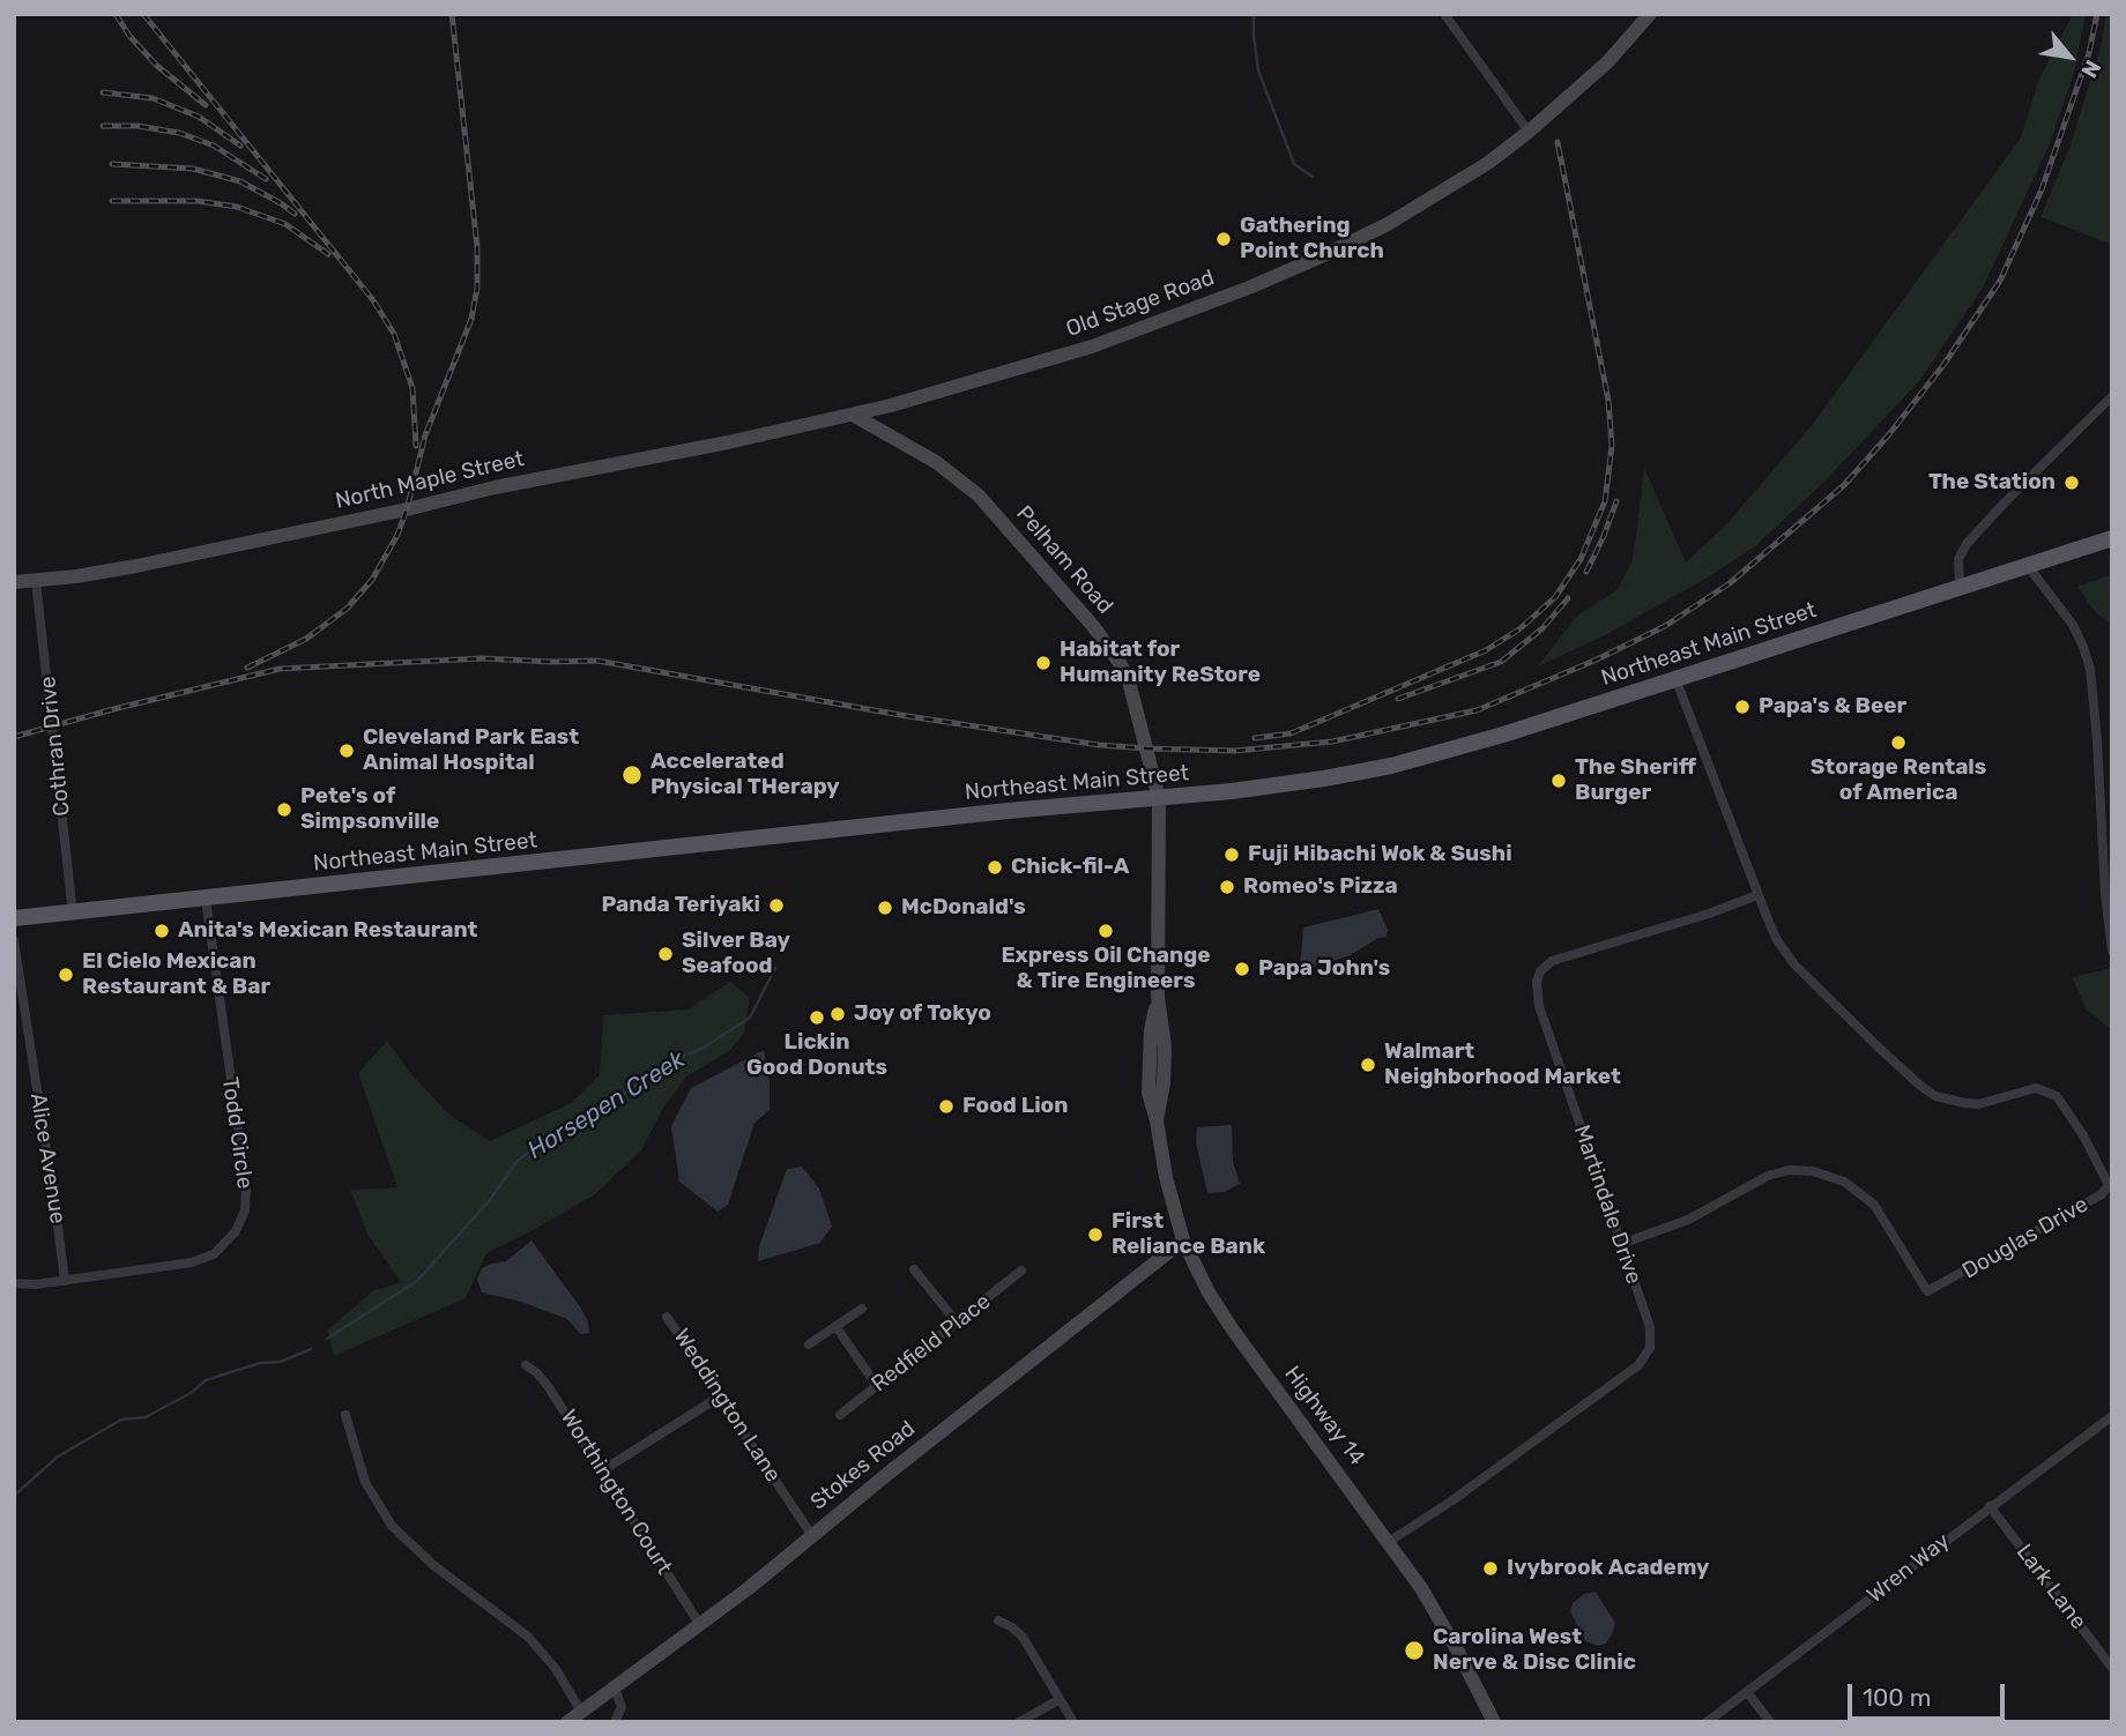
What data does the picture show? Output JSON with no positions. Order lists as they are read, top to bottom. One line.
{"streets":{"main road":["Northeast Main Street"],"street":["Old Stage Road","North Maple Street","Pelham Road","Cothran Drive","Todd Circle","Alice Avenue","Martindale Drive","Douglas Drive","Redfield Place","Weddington Lane","Highway 14","Stokes Road","Worthington Court","Wren Way","Lark Lane"]},"crossings":[["Old Stage Road","North Maple Street"],["Old Stage Road","Pelham Road"],["North Maple Street","Pelham Road"],["North Maple Street","Cothran Drive"],["Pelham Road","Northeast Main Street"],["Pelham Road","Highway 14"],["Northeast Main Street","Cothran Drive"],["Northeast Main Street","Todd Circle"],["Northeast Main Street","Douglas Drive"],["Northeast Main Street","Highway 14"],["Todd Circle","Alice Avenue"],["Martindale Drive","Douglas Drive"],["Martindale Drive","Highway 14"],["Weddington Lane","Stokes Road"],["Highway 14","Stokes Road"],["Stokes Road","Worthington Court"],["Wren Way","Lark Lane"]],"water":["Horsepen Creek"],"places":["Gathering Point Church","The Station","Habitat for Humanity ReStore","Papa's & Beer","Storage Rentals of America","Cleveland Park East Animal Hospital","Accelerated Physical THerapy","The Sheriff Burger","Pete's of Simpsonville","Fuji Hibachi Wok & Sushi","Chick-fil-A","Romeo's Pizza","Panda Teriyaki","McDonald's","Anita's Mexican Restaurant","Express Oil Change & Tire Engineers","Silver Bay Seafood","Papa John's","El Cielo Mexican Restaurant & Bar","Joy of Tokyo","Lickin Good Donuts","Walmart Neighborhood Market","Food Lion","First Reliance Bank","Ivybrook Academy","Carolina West Nerve & Disc Clinic"],"scale_bar":"100 m","north":"bottom right"}
